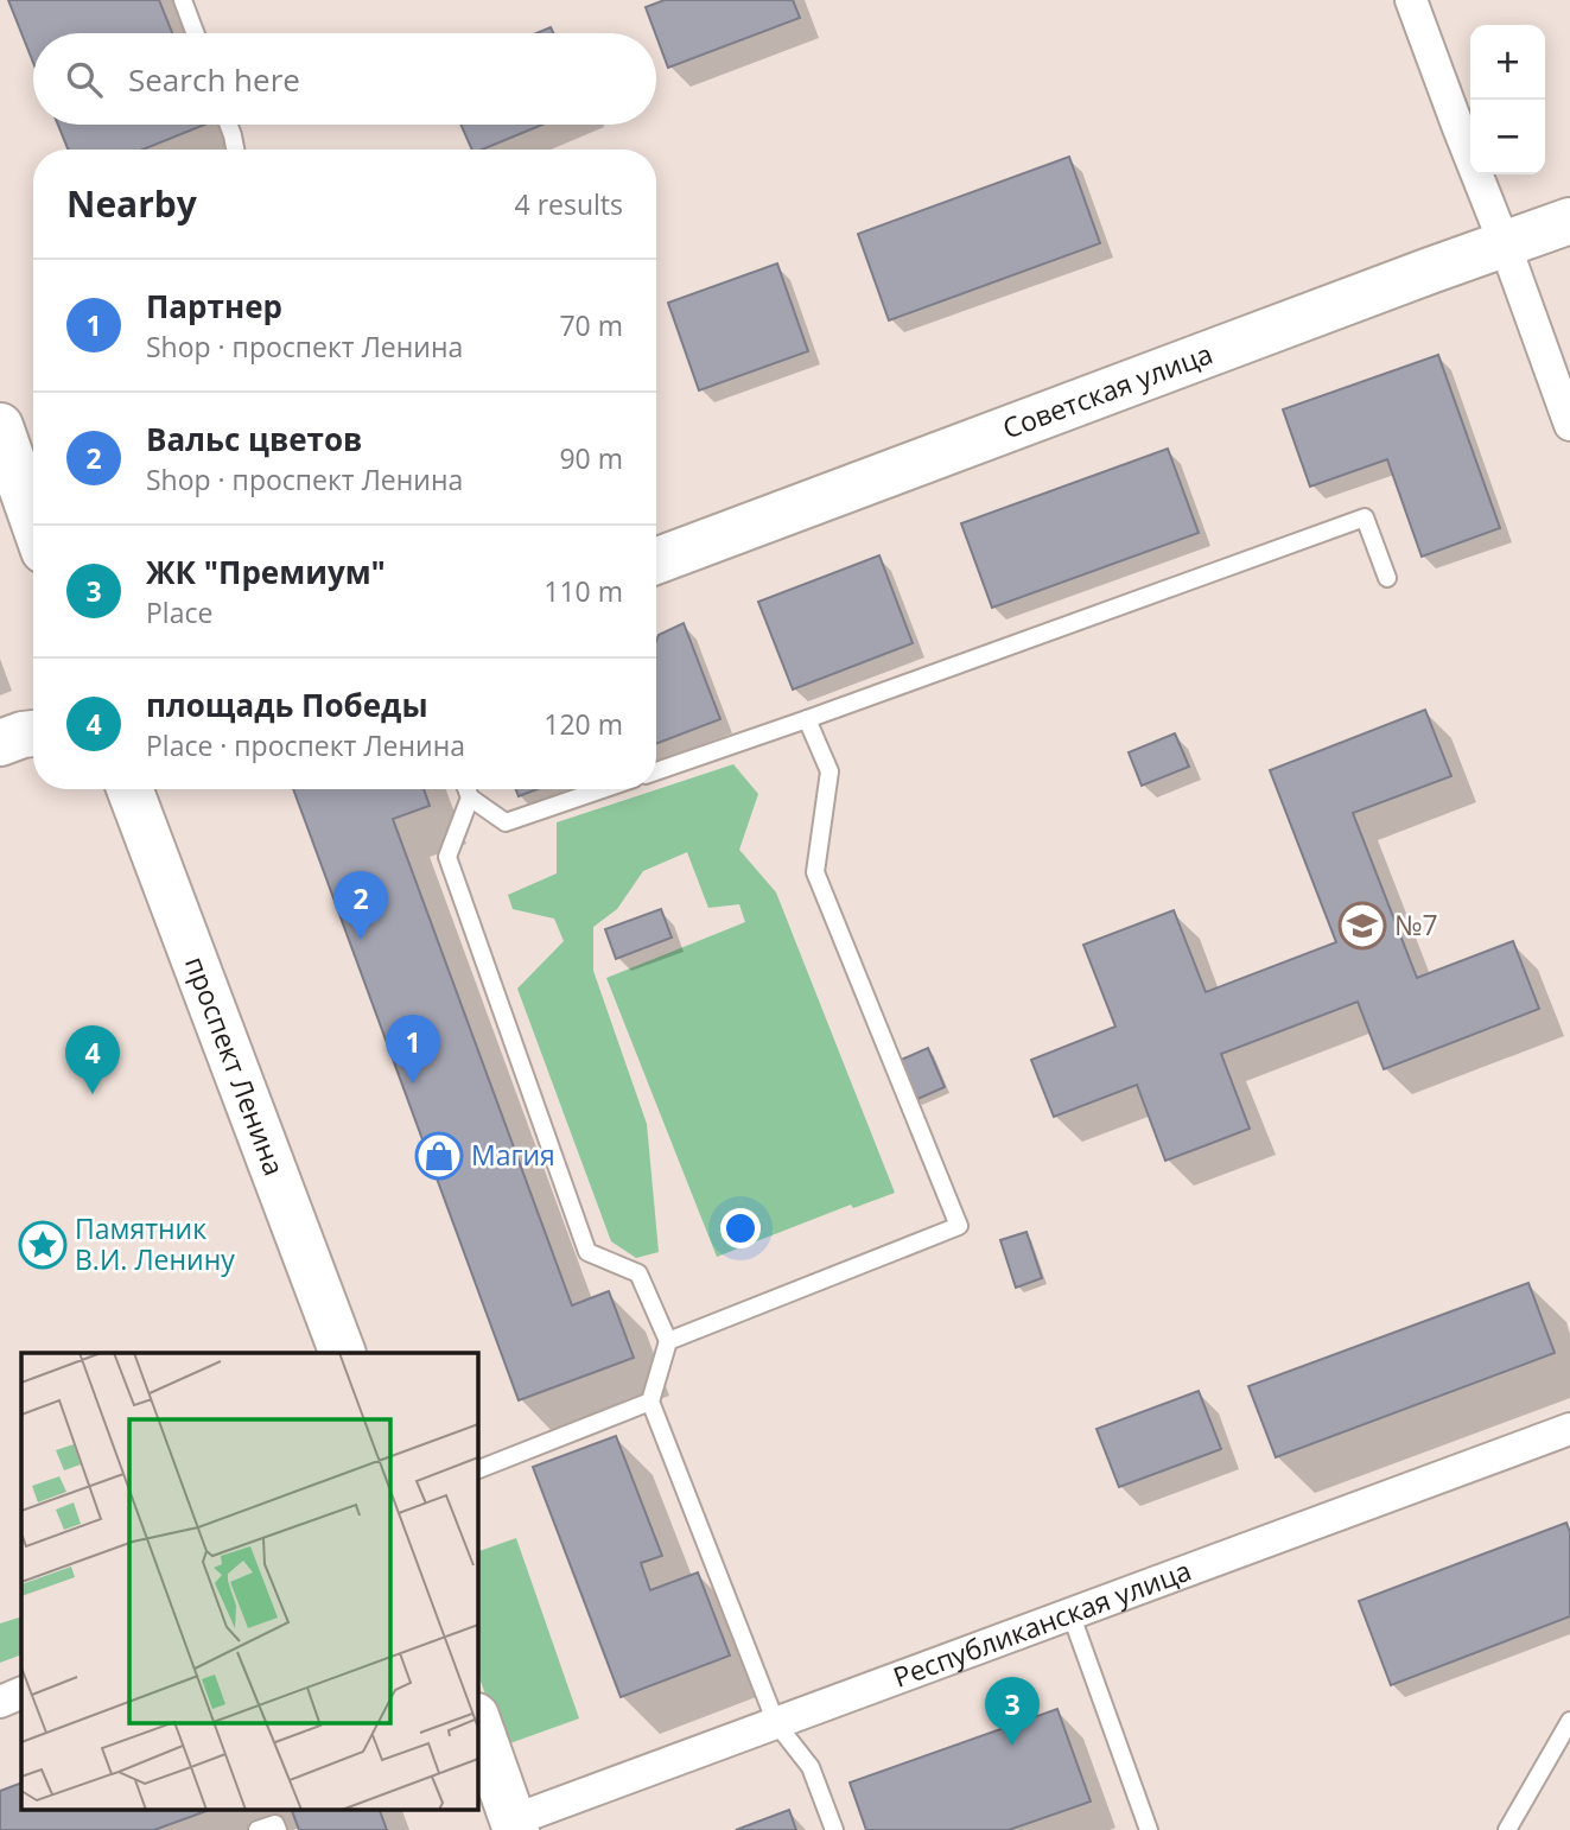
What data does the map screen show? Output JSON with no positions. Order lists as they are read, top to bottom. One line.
{"streets":{"street":["Советская улица","проспект Ленина","Республиканская улица"]},"places":{"school or university":["№7"],"shop":["Магия"],"place":["Памятник В.И. Ленину"]},"page":{"map_buttons":["+","−"],"search":"Search here","heading":["Nearby","4 results"],"list":[{"mark":"1","name":"Партнер","note":"Shop · проспект Ленина","value":"70 m"},{"mark":"2","name":"Вальс цветов","note":"Shop · проспект Ленина","value":"90 m"},{"mark":"3","name":"ЖК \"Премиум\"","note":"Place","value":"110 m"},{"mark":"4","name":"площадь Победы","note":"Place · проспект Ленина","value":"120 m"}],"pins":["2","1","4","3"]}}
